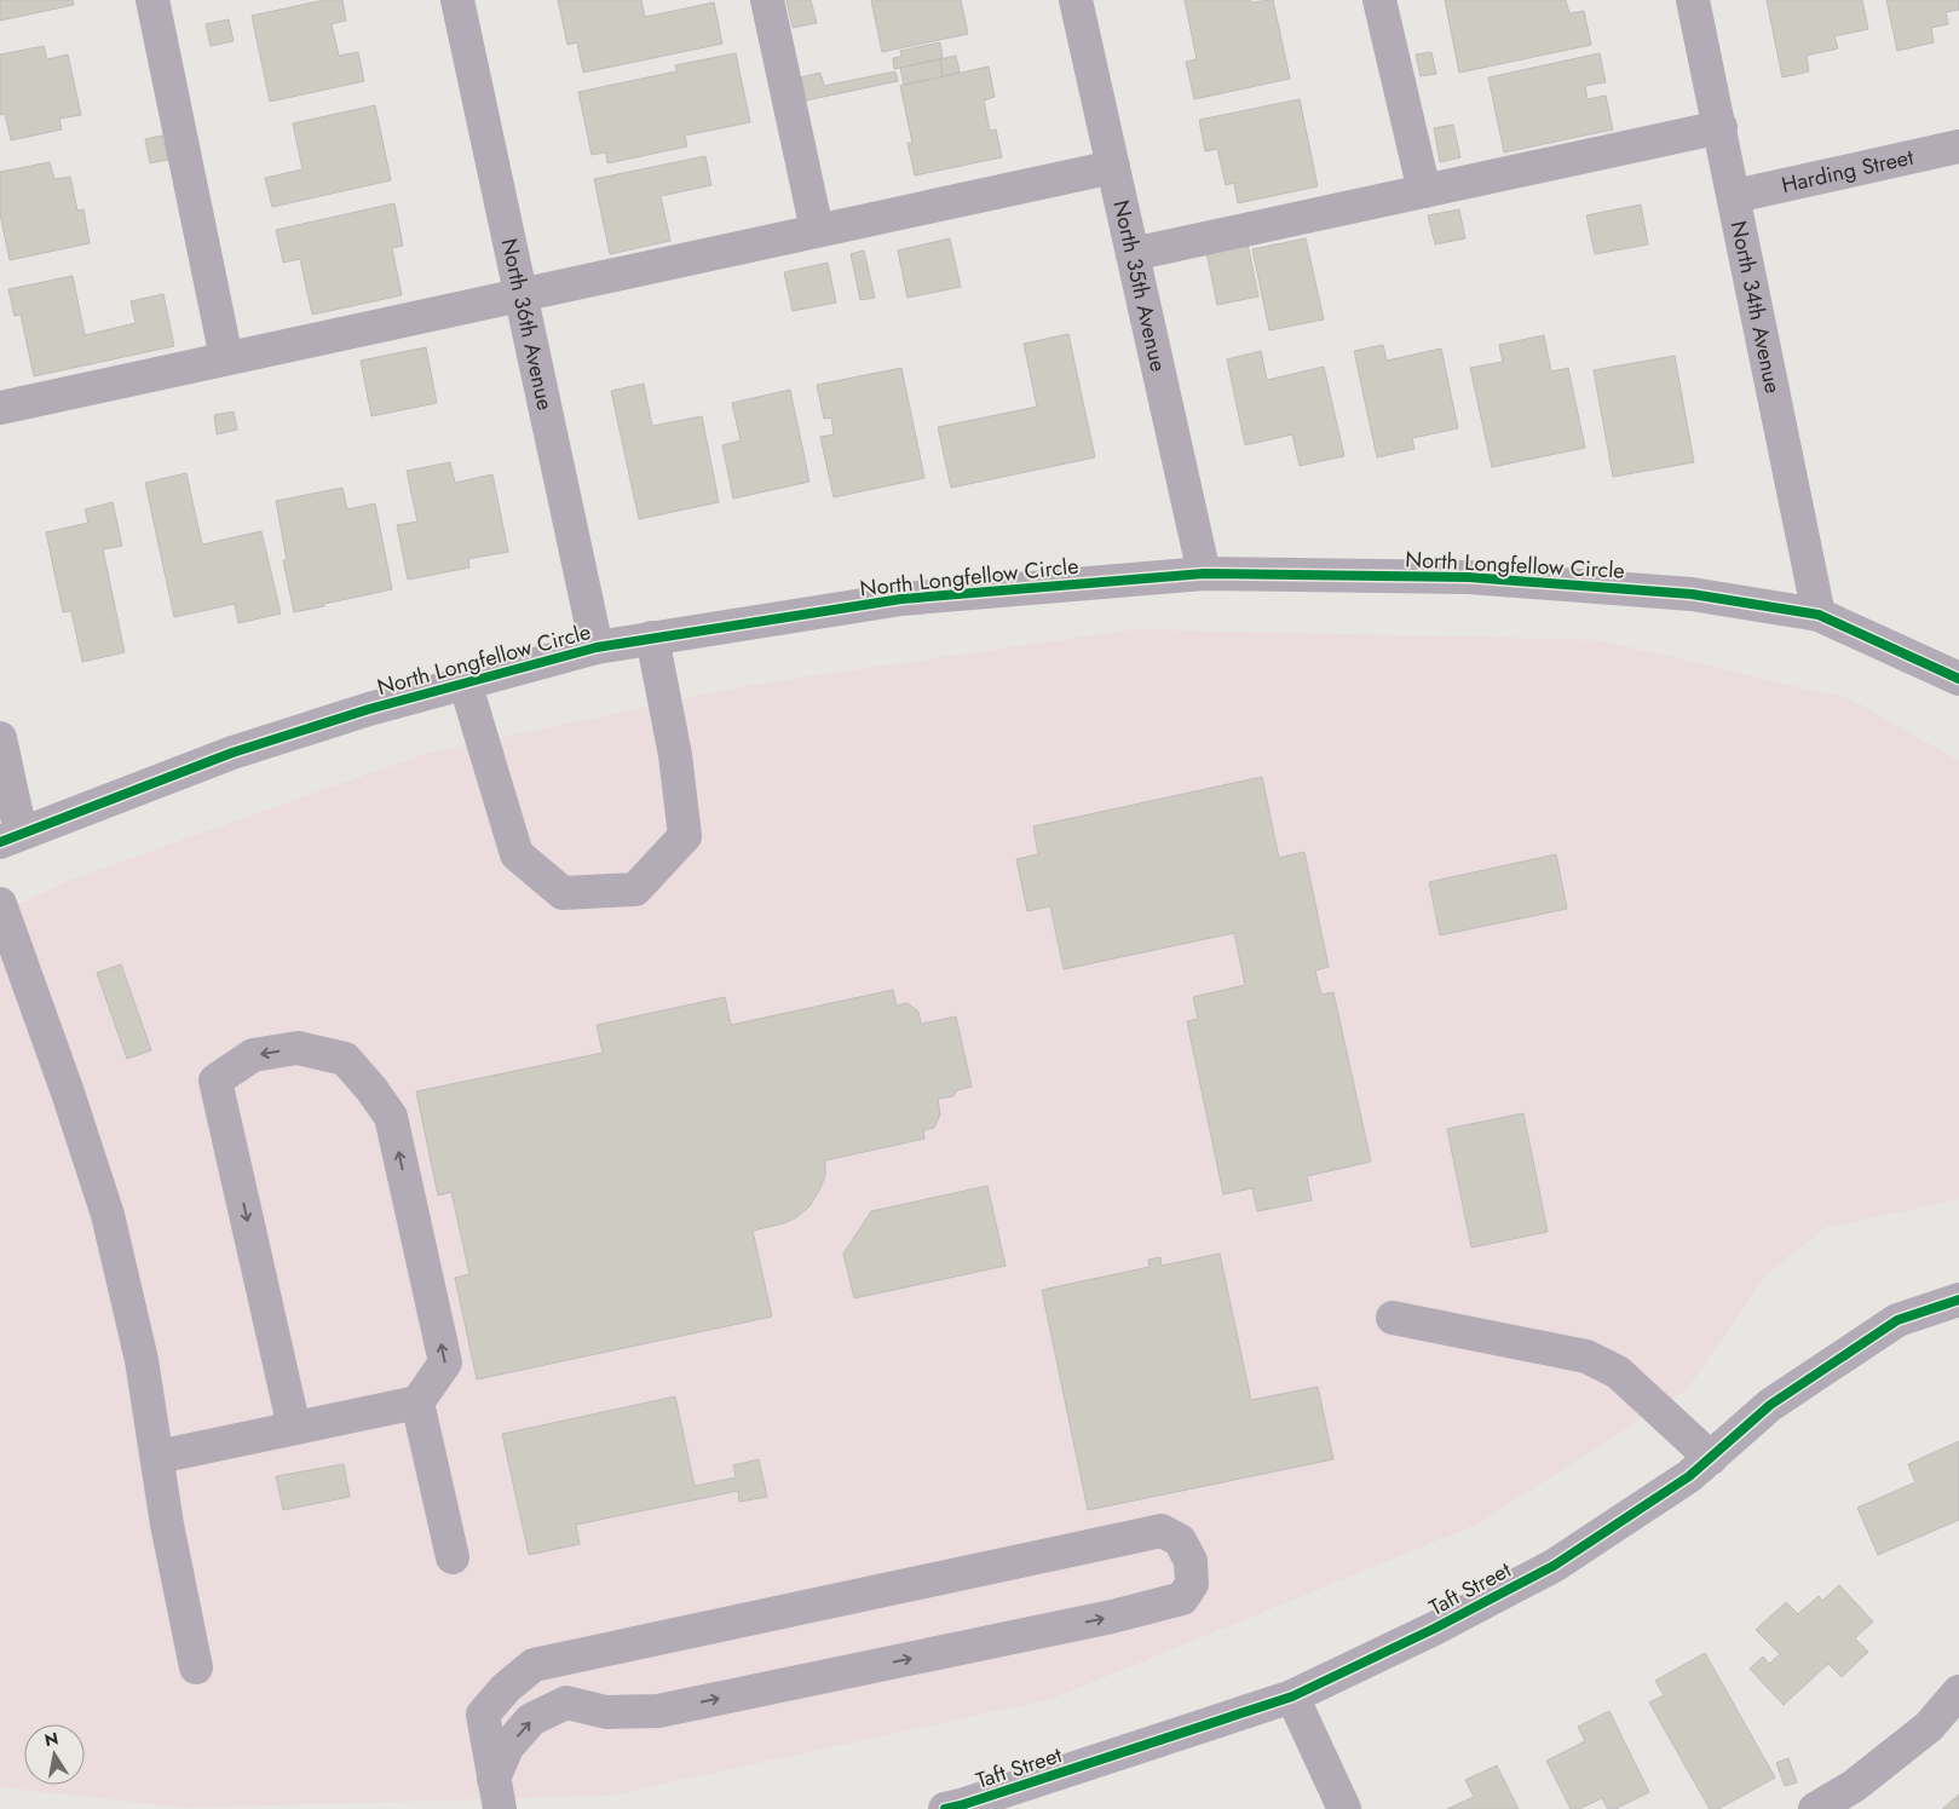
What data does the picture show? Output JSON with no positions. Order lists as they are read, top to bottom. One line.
{"streets":{"street":["Harding Street","North 35th Avenue","North 34th Avenue","North 36th Avenue","North Longfellow Circle","Taft Street"]},"crossings":[["Harding Street","North 34th Avenue"],["North 35th Avenue","North Longfellow Circle"],["North 34th Avenue","North Longfellow Circle"],["North 36th Avenue","North Longfellow Circle"]],"north":"top"}
